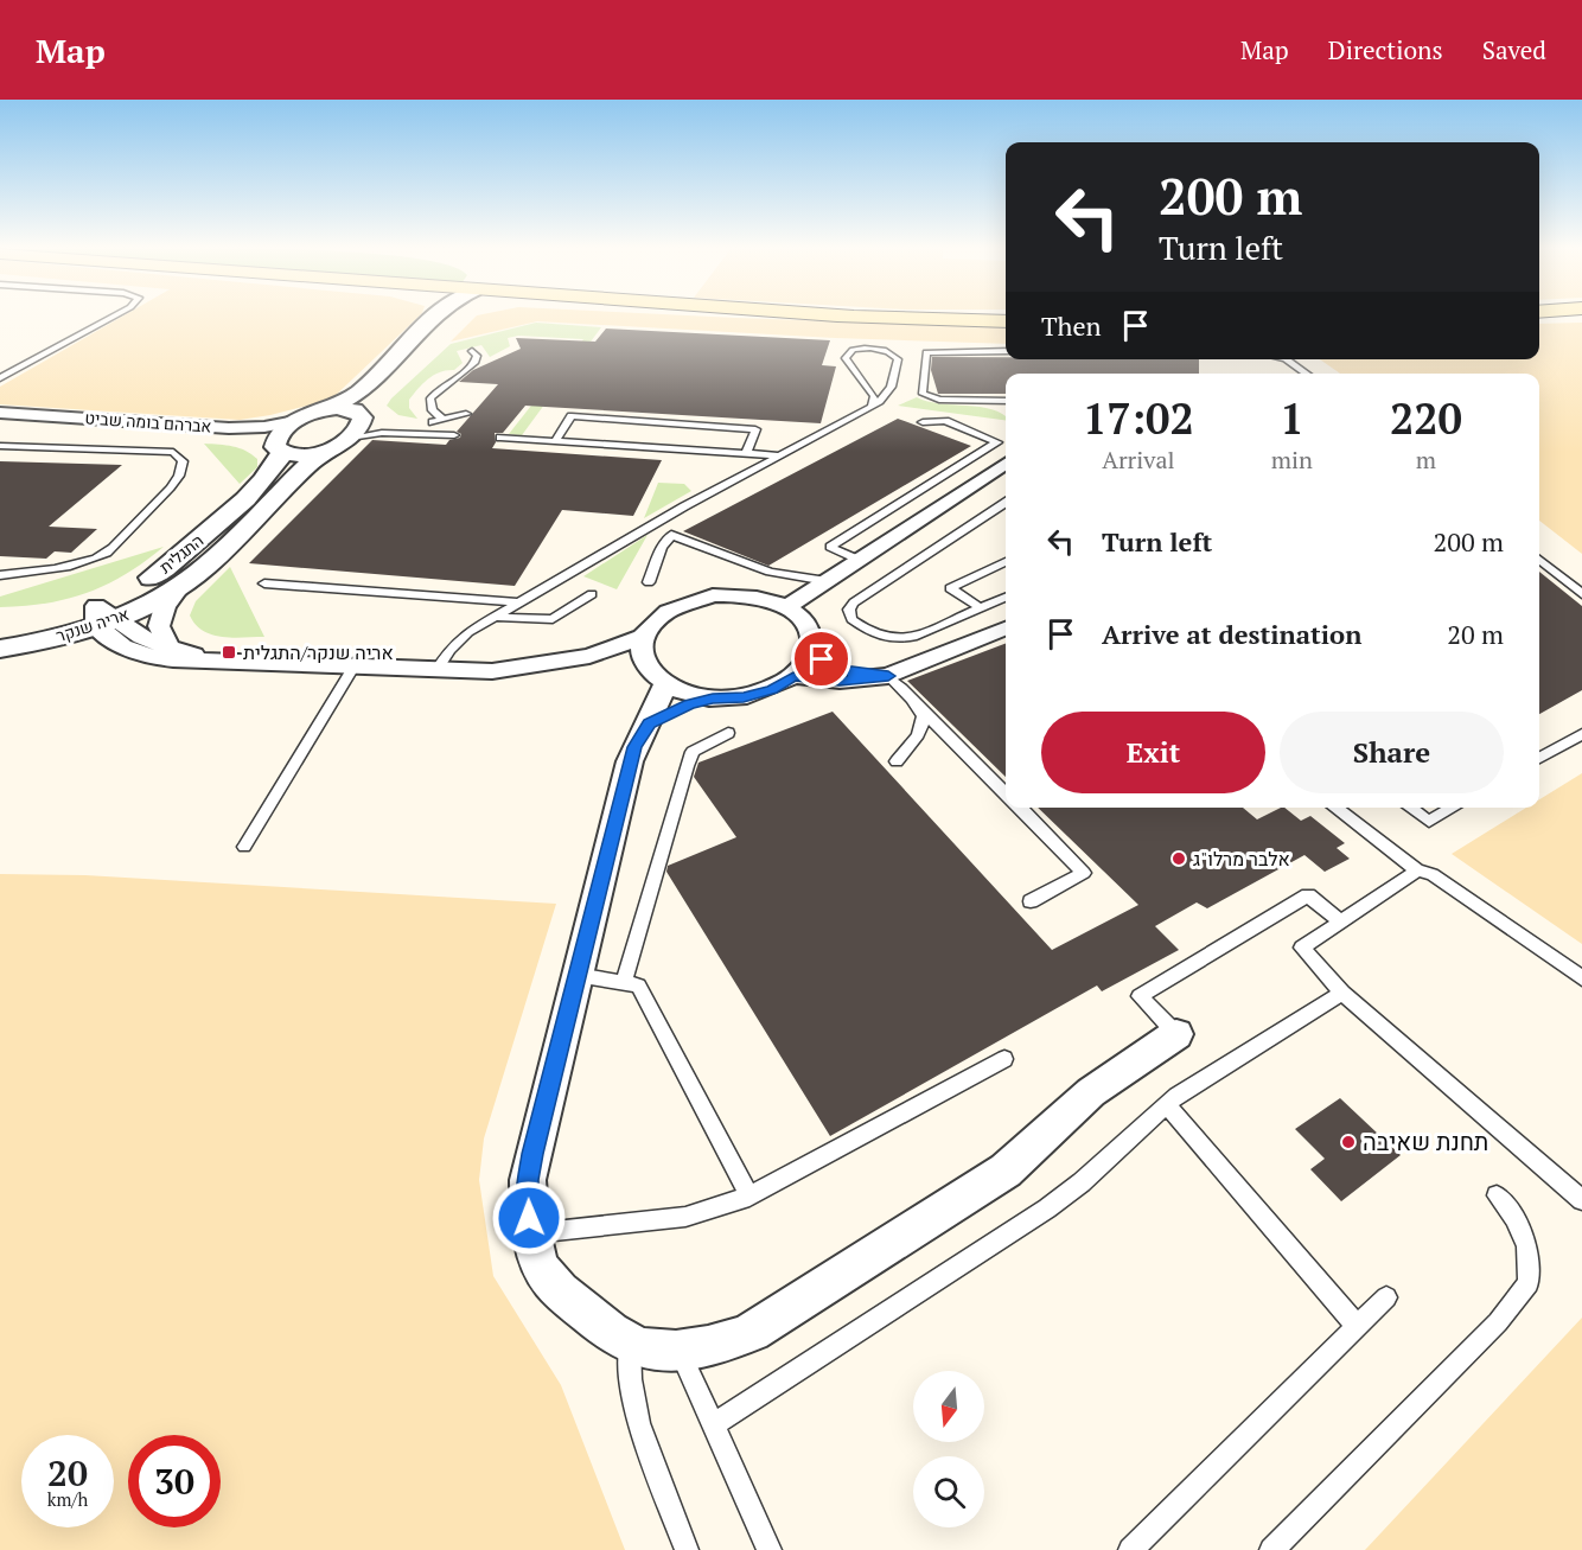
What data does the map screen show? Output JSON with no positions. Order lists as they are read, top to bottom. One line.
{"streets":{"street":["אברהם בומה שביט","התגלית","אריה שנקר"]},"crossings":[["אברהם בומה שביט","התגלית"],["התגלית","אריה שנקר"]],"places":{"transit":["אריה שנקר/התגלית"],"other":["אלבר מרלו\"ג","תחנת שאיבה"]},"north":"bottom","page":{"header":"Map","nav":["Map","Directions","Saved"],"turn":["200 m","Turn left"],"then":"Then","eta":["17:02","Arrival","1","min","220","m"],"list":[{"name":"Turn left","value":"200 m"},{"name":"Arrive at destination","value":"20 m"}],"buttons":["Exit","Share"],"speed":"20 km/h","limit":"30"}}
